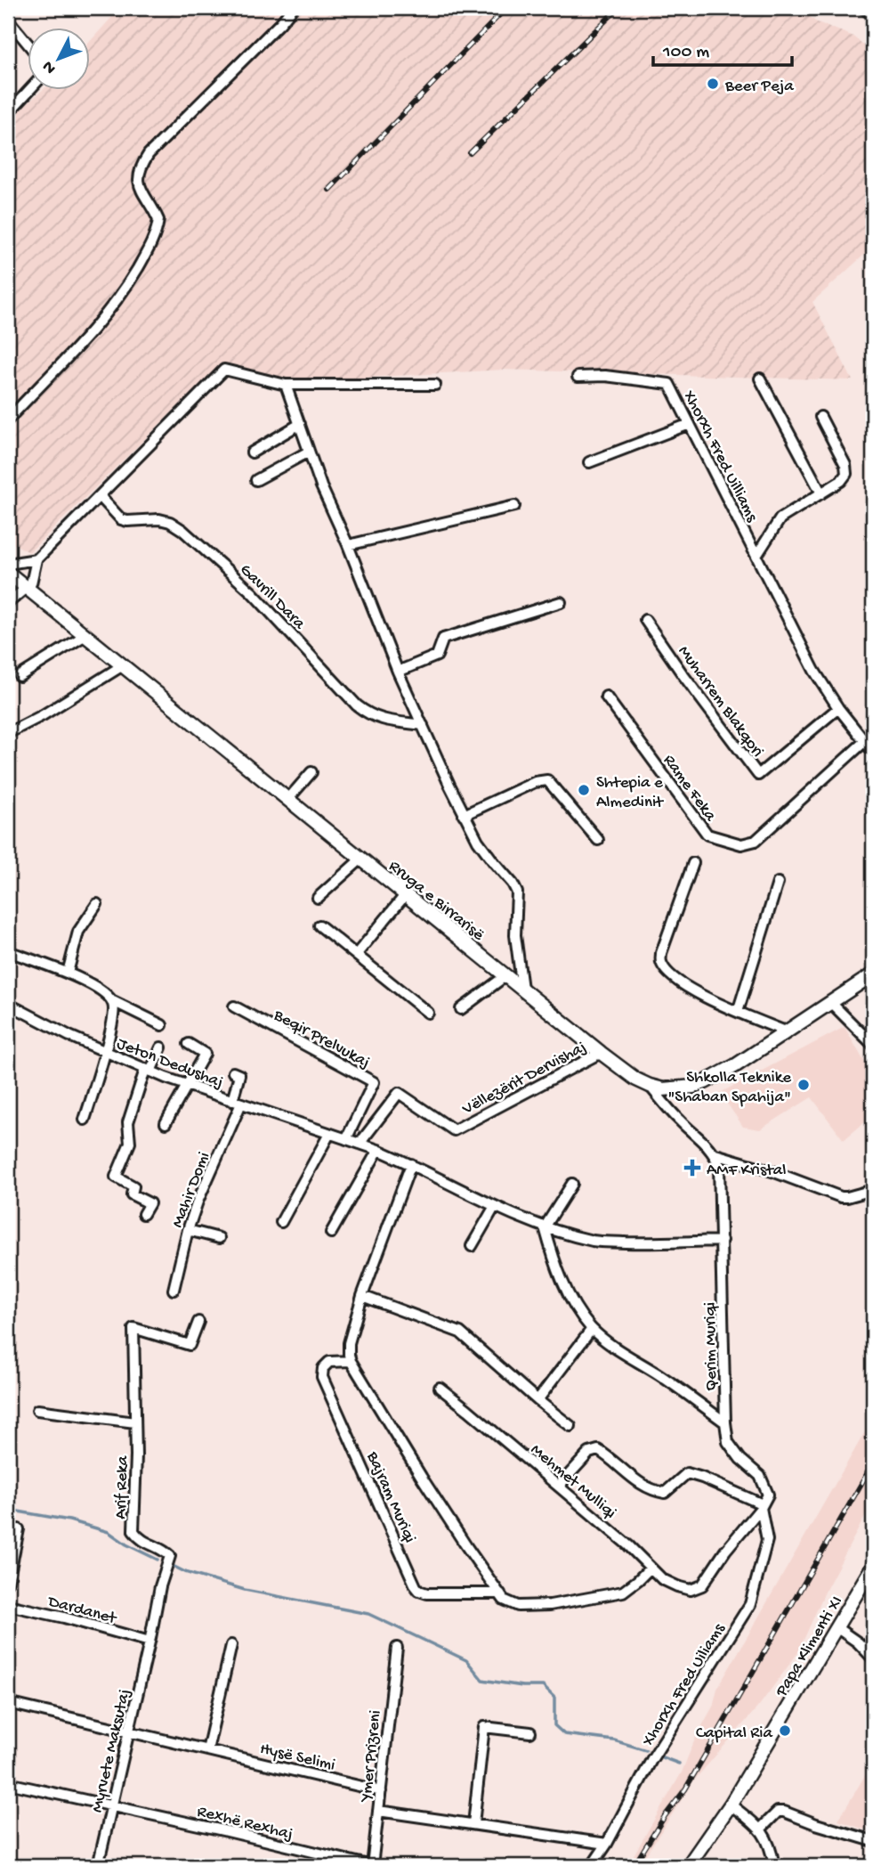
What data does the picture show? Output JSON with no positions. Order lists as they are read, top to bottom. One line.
{"streets":{"street":["Xhorxh Fred Uilliams","Gavrill Dara","Muharrem Blakqori","Rame Feka","Rruga e Birrarisë","Beqir Prelvukaj","Jeton Dedushaj","Vëllezërit Dervishaj","Mahir Domi","Qerim Muriqi","Mehmet Mulliqi","Arif Reka","Bajram Muriqi","Dardanet","Papa Klimenti XI","Xhorxh Fred Uiliams","Myrvete Maksutaj","Hysë Selimi","Ymer Prizreni","Rexhë Rexhaj"]},"crossings":[["Xhorxh Fred Uilliams","Muharrem Blakqori"],["Xhorxh Fred Uilliams","Rame Feka"],["Rruga e Birrarisë","Vëllezërit Dervishaj"],["Beqir Prelvukaj","Jeton Dedushaj"],["Jeton Dedushaj","Vëllezërit Dervishaj"],["Jeton Dedushaj","Mahir Domi"],["Jeton Dedushaj","Qerim Muriqi"],["Qerim Muriqi","Mehmet Mulliqi"],["Qerim Muriqi","Xhorxh Fred Uiliams"],["Mehmet Mulliqi","Bajram Muriqi"],["Mehmet Mulliqi","Xhorxh Fred Uiliams"],["Arif Reka","Dardanet"],["Arif Reka","Myrvete Maksutaj"],["Dardanet","Myrvete Maksutaj"],["Myrvete Maksutaj","Hysë Selimi"],["Myrvete Maksutaj","Rexhë Rexhaj"],["Hysë Selimi","Ymer Prizreni"],["Ymer Prizreni","Rexhë Rexhaj"]],"places":{"other":["Beer Peja","Shtepia e Almedinit","Shkolla Teknike \"Shaban Spahija\"","Capital Ria"],"health":["AMF Kristal"]},"scale_bar":"100 m","north":"bottom left"}
